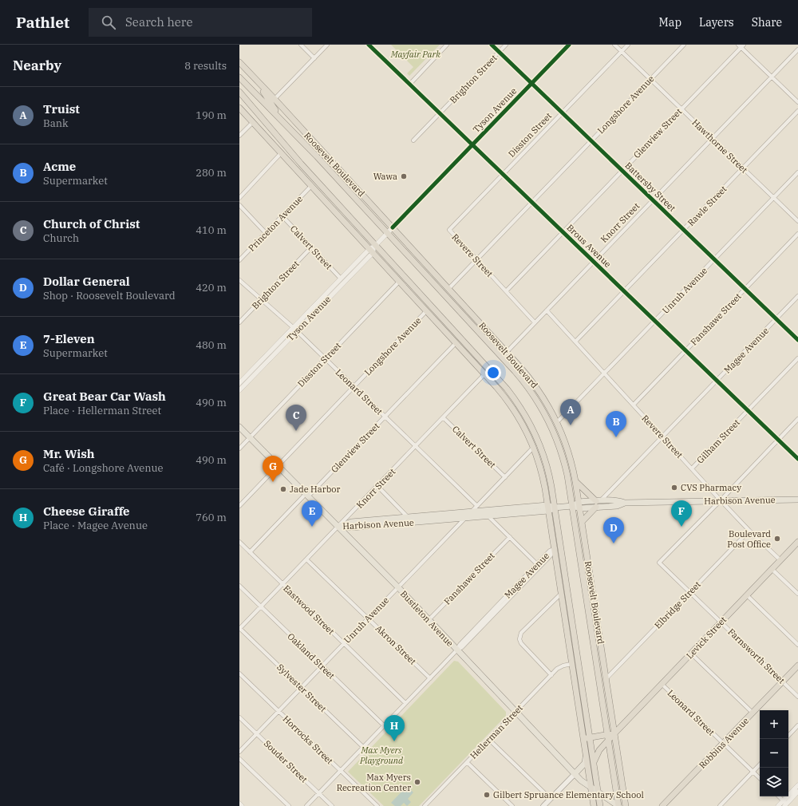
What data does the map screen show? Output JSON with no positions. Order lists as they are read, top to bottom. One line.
{"streets":{"highway":["Roosevelt Boulevard","Levick Street","Robbins Avenue"],"main road":["Harbison Avenue","Bustleton Avenue"],"street":["Brighton Street","Longshore Avenue","Tyson Avenue","Glenview Street","Disston Street","Hawthorne Street","Battersby Street","Rawle Street","Knorr Street","Princeton Avenue","Brous Avenue","Calvert Street","Revere Street","Unruh Avenue","Fanshawe Street","Magee Avenue","Leonard Street","Gilham Street","Elbridge Street","Eastwood Street","Akron Street","Oakland Street","Farnsworth Street","Sylvester Street","Hellerman Street","Horrocks Street","Souder Street"]},"crossings":[["Brighton Street","Battersby Street"],["Brighton Street","Brous Avenue"],["Brighton Street","Calvert Street"],["Brighton Street","Leonard Street"],["Longshore Avenue","Hawthorne Street"],["Longshore Avenue","Roosevelt Boulevard"],["Longshore Avenue","Battersby Street"],["Longshore Avenue","Brous Avenue"],["Longshore Avenue","Revere Street"],["Longshore Avenue","Leonard Street"],["Longshore Avenue","Bustleton Avenue"],["Tyson Avenue","Roosevelt Boulevard"],["Tyson Avenue","Battersby Street"],["Tyson Avenue","Brous Avenue"],["Tyson Avenue","Calvert Street"],["Tyson Avenue","Leonard Street"],["Glenview Street","Hawthorne Street"],["Glenview Street","Battersby Street"],["Glenview Street","Brous Avenue"],["Glenview Street","Revere Street"],["Glenview Street","Leonard Street"],["Glenview Street","Eastwood Street"],["Glenview Street","Bustleton Avenue"],["Disston Street","Hawthorne Street"],["Disston Street","Battersby Street"],["Disston Street","Brous Avenue"],["Disston Street","Revere Street"],["Disston Street","Leonard Street"],["Disston Street","Bustleton Avenue"],["Hawthorne Street","Rawle Street"],["Hawthorne Street","Knorr Street"],["Hawthorne Street","Unruh Avenue"],["Roosevelt Boulevard","Knorr Street"],["Roosevelt Boulevard","Unruh Avenue"],["Roosevelt Boulevard","Harbison Avenue"],["Roosevelt Boulevard","Elbridge Street"],["Roosevelt Boulevard","Bustleton Avenue"],["Roosevelt Boulevard","Levick Street"],["Battersby Street","Rawle Street"],["Battersby Street","Knorr Street"],["Battersby Street","Unruh Avenue"],["Battersby Street","Fanshawe Street"],["Battersby Street","Magee Avenue"],["Rawle Street","Brous Avenue"],["Rawle Street","Revere Street"],["Knorr Street","Brous Avenue"],["Knorr Street","Calvert Street"],["Knorr Street","Revere Street"],["Knorr Street","Leonard Street"],["Knorr Street","Harbison Avenue"],["Knorr Street","Eastwood Street"],["Knorr Street","Bustleton Avenue"],["Knorr Street","Akron Street"],["Knorr Street","Oakland Street"],["Knorr Street","Sylvester Street"],["Princeton Avenue","Calvert Street"],["Brous Avenue","Unruh Avenue"],["Brous Avenue","Fanshawe Street"],["Brous Avenue","Magee Avenue"],["Brous Avenue","Gilham Street"],["Calvert Street","Unruh Avenue"],["Revere Street","Unruh Avenue"],["Revere Street","Fanshawe Street"],["Revere Street","Magee Avenue"],["Revere Street","Gilham Street"],["Revere Street","Harbison Avenue"],["Revere Street","Elbridge Street"],["Revere Street","Levick Street"],["Revere Street","Farnsworth Street"],["Unruh Avenue","Leonard Street"],["Unruh Avenue","Harbison Avenue"],["Unruh Avenue","Eastwood Street"],["Unruh Avenue","Bustleton Avenue"],["Unruh Avenue","Akron Street"],["Unruh Avenue","Oakland Street"],["Unruh Avenue","Sylvester Street"],["Unruh Avenue","Horrocks Street"],["Unruh Avenue","Souder Street"],["Fanshawe Street","Bustleton Avenue"],["Magee Avenue","Harbison Avenue"],["Magee Avenue","Eastwood Street"],["Magee Avenue","Bustleton Avenue"],["Magee Avenue","Akron Street"],["Magee Avenue","Oakland Street"],["Magee Avenue","Sylvester Street"],["Magee Avenue","Horrocks Street"],["Magee Avenue","Souder Street"],["Leonard Street","Levick Street"],["Leonard Street","Robbins Avenue"],["Harbison Avenue","Bustleton Avenue"],["Harbison Avenue","Farnsworth Street"],["Elbridge Street","Farnsworth Street"],["Bustleton Avenue","Hellerman Street"],["Levick Street","Farnsworth Street"],["Farnsworth Street","Robbins Avenue"]],"parks":["Mayfair Park","Max Myers Playground"],"places":["Wawa","CVS Pharmacy","Jade Harbor","Boulevard Post Office","Max Myers Recreation Center","Gilbert Spruance Elementary School"],"page":{"header":"Pathlet","search":"Search here","nav":["Map","Layers","Share"],"heading":["Nearby","8 results"],"list":[{"mark":"A","name":"Truist","note":"Bank","value":"190 m"},{"mark":"B","name":"Acme","note":"Supermarket","value":"280 m"},{"mark":"C","name":"Church of Christ","note":"Church","value":"410 m"},{"mark":"D","name":"Dollar General","note":"Shop · Roosevelt Boulevard","value":"420 m"},{"mark":"E","name":"7-Eleven","note":"Supermarket","value":"480 m"},{"mark":"F","name":"Great Bear Car Wash","note":"Place · Hellerman Street","value":"490 m"},{"mark":"G","name":"Mr. Wish","note":"Café · Longshore Avenue","value":"490 m"},{"mark":"H","name":"Cheese Giraffe","note":"Place · Magee Avenue","value":"760 m"}],"pins":["A","C","B","G","E","F","D","H"],"map_buttons":["+","−"]}}
